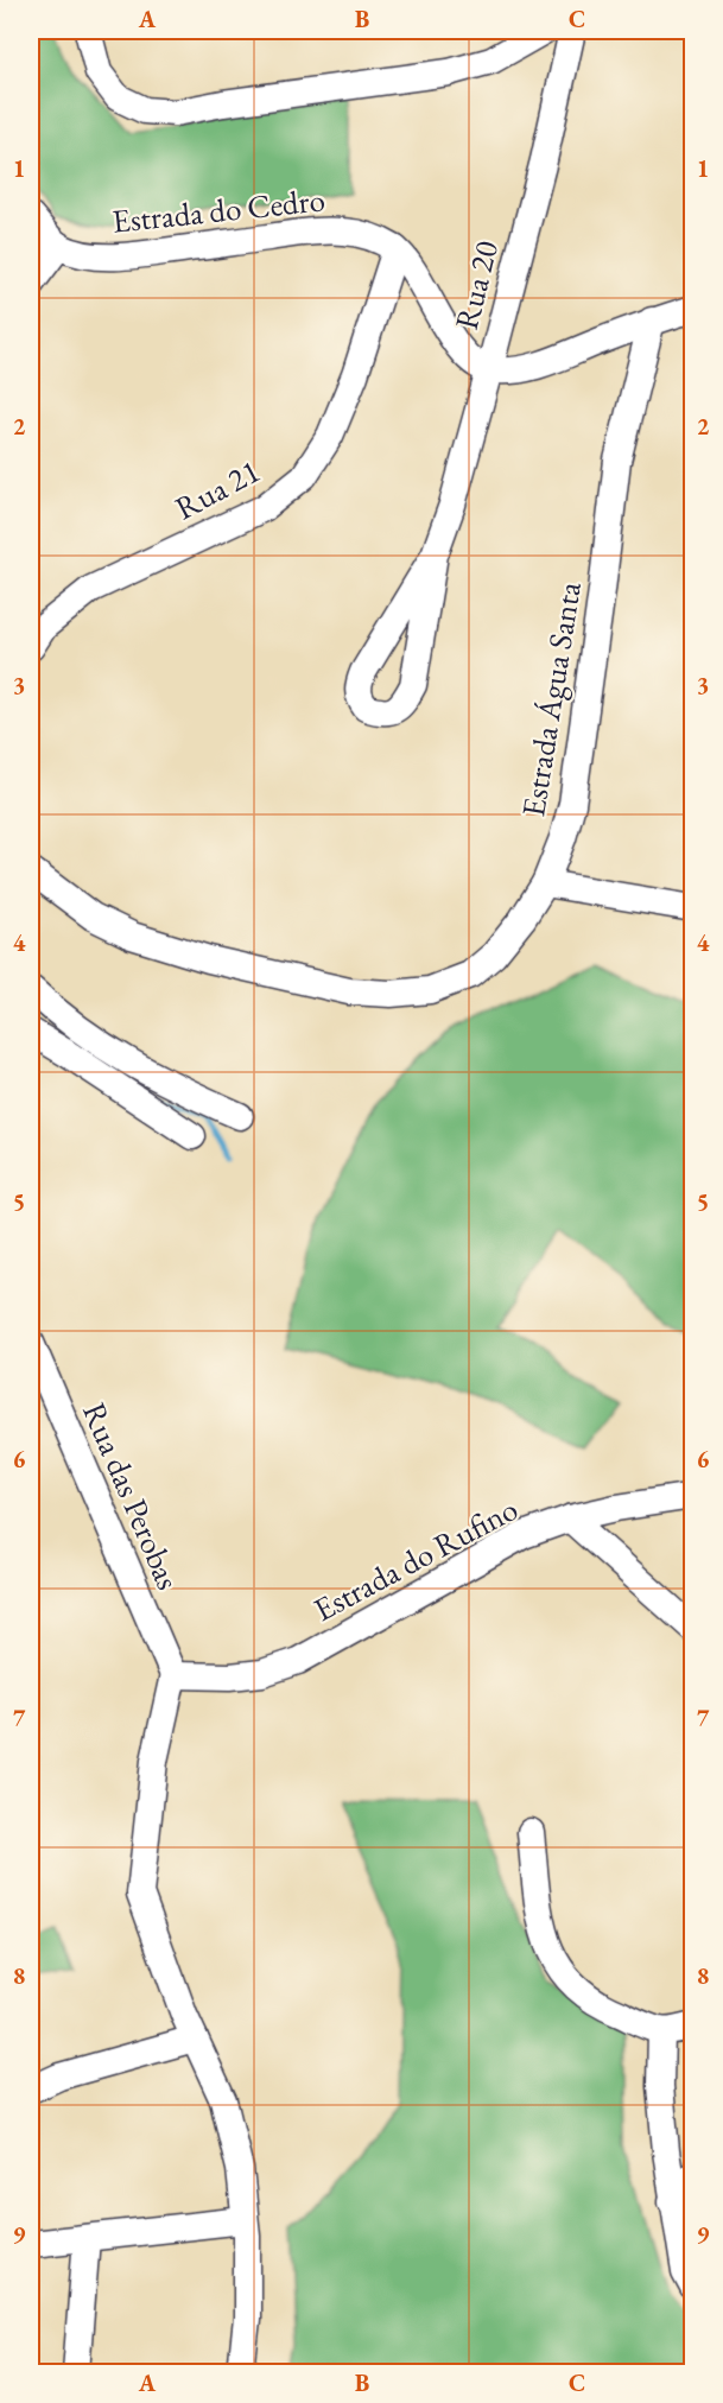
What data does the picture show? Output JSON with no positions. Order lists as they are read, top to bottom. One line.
{"streets":{"street":["Estrada do Cedro","Rua 20","Rua 21","Estrada Água Santa","Rua das Perobas","Estrada do Rufino"]},"crossings":[["Estrada do Cedro","Rua 20"],["Estrada do Cedro","Rua 21"],["Rua das Perobas","Estrada do Rufino"]],"grid":{"columns":["A","B","C"],"rows":["1","2","3","4","5","6","7","8","9"]}}
